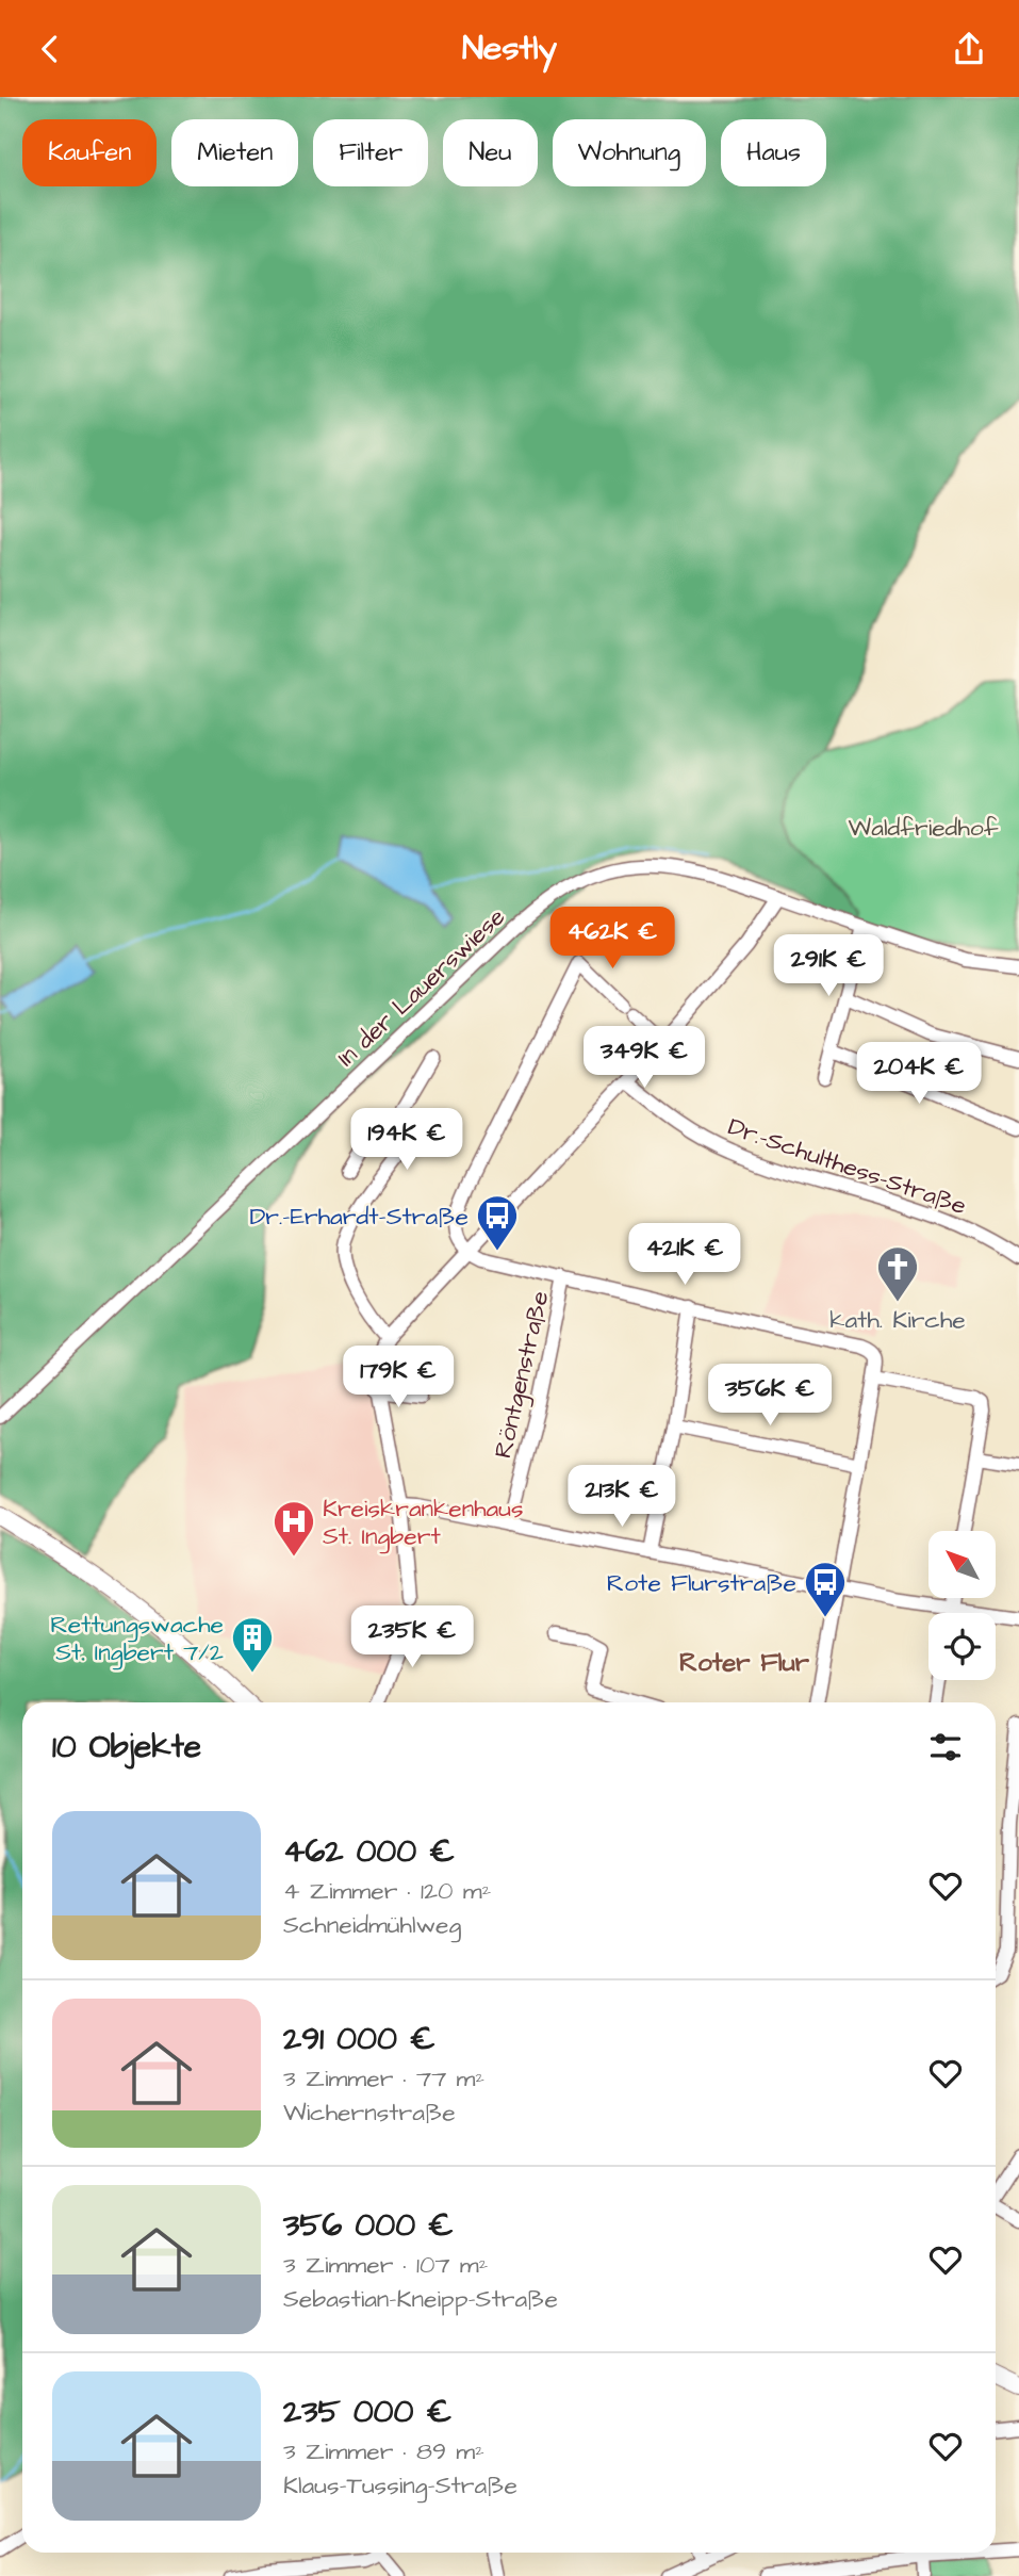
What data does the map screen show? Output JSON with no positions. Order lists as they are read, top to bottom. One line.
{"streets":{"street":["In der Lauerswiese","Dr.-Schulthess-Straße","Röntgenstraße"]},"districts":["Roter Flur"],"parks":["Waldfriedhof"],"places":{"bus stop":["Dr.-Erhardt-Straße","Rote Flurstraße"],"church":["kath. Kirche"],"hospital":["Kreiskrankenhaus St. Ingbert"],"building":["Rettungswache St. Ingbert 7/2"]},"north":"top left","page":{"header":"Nestly","chip":["Kaufen","Mieten","Filter","Neu","Wohnung","Haus"],"price":["462K €","291K €","349K €","204K €","194K €","421K €","179K €","356K €","213K €","235K €"],"heading":"10 Objekte","list":[{"name":"462 000 €","note":"4 Zimmer · 120 m² · Schneidmühlweg"},{"name":"291 000 €","note":"3 Zimmer · 77 m² · Wichernstraße"},{"name":"356 000 €","note":"3 Zimmer · 107 m² · Sebastian-Kneipp-Straße"},{"name":"235 000 €","note":"3 Zimmer · 89 m² · Klaus-Tussing-Straße"}]}}
